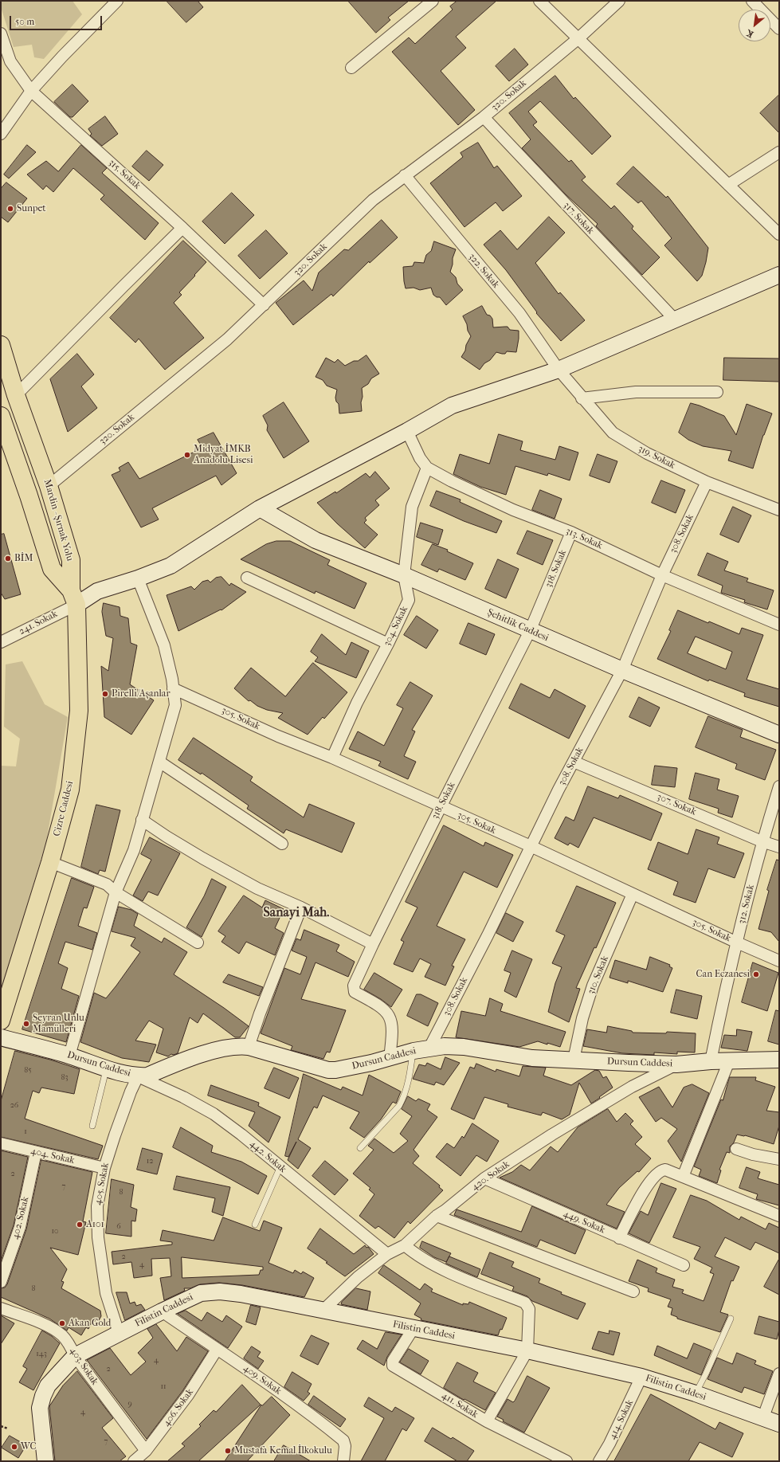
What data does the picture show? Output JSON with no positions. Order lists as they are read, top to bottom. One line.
{"streets":{"main road":["Mardin - Şırnak Yolu","Cizre Caddesi"],"street":["320. Sokak","315. Sokak","317. Sokak","322. Sokak","319. Sokak","308. Sokak","313. Sokak","318. Sokak","241. Sokak","Şehitlik Caddesi","304. Sokak","305. Sokak","307. Sokak","312. Sokak","310. Sokak","Dursun Caddesi","404. Sokak","442. Sokak","420. Sokak","405. Sokak","402. Sokak","449. Sokak","Filistin Caddesi","403. Sokak","409. Sokak","411. Sokak","406. Sokak","414. Sokak"]},"crossings":[["320. Sokak","315. Sokak"],["320. Sokak","317. Sokak"],["320. Sokak","322. Sokak"],["320. Sokak","Mardin - Şırnak Yolu"],["322. Sokak","319. Sokak"],["319. Sokak","308. Sokak"],["Mardin - Şırnak Yolu","241. Sokak"],["Mardin - Şırnak Yolu","Cizre Caddesi"],["308. Sokak","313. Sokak"],["308. Sokak","Şehitlik Caddesi"],["308. Sokak","305. Sokak"],["308. Sokak","307. Sokak"],["308. Sokak","Dursun Caddesi"],["313. Sokak","318. Sokak"],["313. Sokak","304. Sokak"],["318. Sokak","Şehitlik Caddesi"],["318. Sokak","305. Sokak"],["318. Sokak","Dursun Caddesi"],["241. Sokak","Cizre Caddesi"],["Şehitlik Caddesi","304. Sokak"],["304. Sokak","305. Sokak"],["305. Sokak","312. Sokak"],["305. Sokak","310. Sokak"],["307. Sokak","312. Sokak"],["312. Sokak","Dursun Caddesi"],["310. Sokak","Dursun Caddesi"],["Dursun Caddesi","442. Sokak"],["Dursun Caddesi","420. Sokak"],["Dursun Caddesi","405. Sokak"],["404. Sokak","405. Sokak"],["404. Sokak","402. Sokak"],["442. Sokak","420. Sokak"],["442. Sokak","405. Sokak"],["420. Sokak","449. Sokak"],["420. Sokak","Filistin Caddesi"],["405. Sokak","Filistin Caddesi"],["Filistin Caddesi","403. Sokak"],["Filistin Caddesi","409. Sokak"],["Filistin Caddesi","411. Sokak"],["Filistin Caddesi","414. Sokak"],["403. Sokak","406. Sokak"],["409. Sokak","406. Sokak"]],"districts":["Sanayi Mah."],"places":["Sunpet","Midyat İMKB Anadolu Lisesi","BİM","Pirelli/Aşanlar","Can Eczanesi","Seyran Unlu Mamülleri","A101","Akan Gold","WC","Mustafa Kemal İlkokulu"],"house_numbers":["85","83","26","1","12","2","7","8","6","10","2","4","8","143","4","2","11","9","4","7"],"scale_bar":"50 m","north":"bottom left"}
